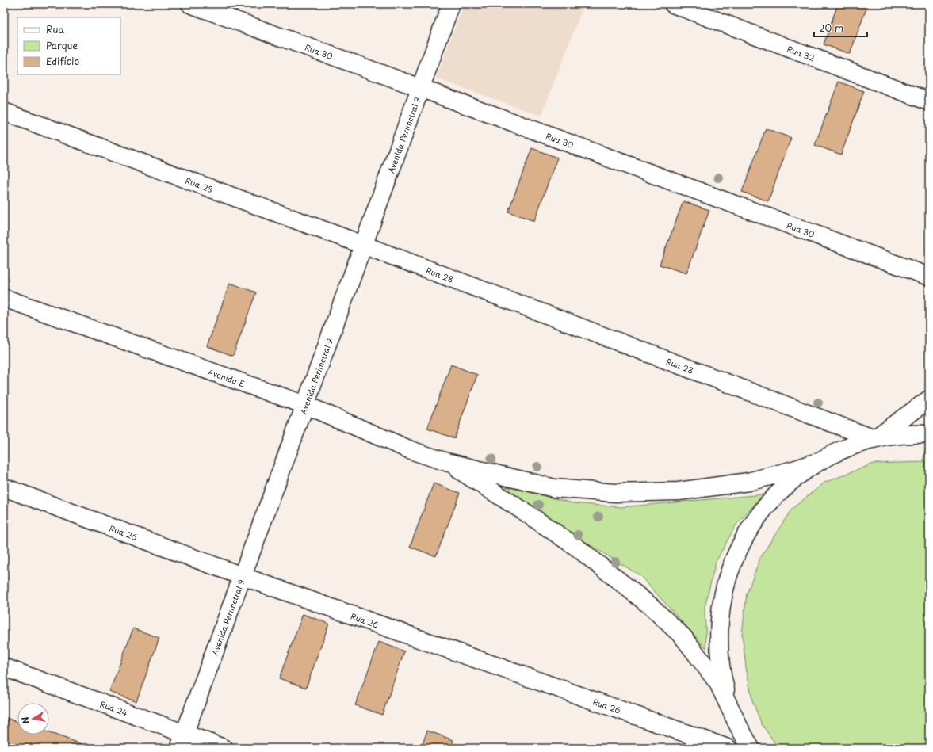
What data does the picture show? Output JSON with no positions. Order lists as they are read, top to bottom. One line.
{"streets":{"street":["Rua 30","Rua 32","Avenida Perimetral 9","Rua 28","Avenida E","Rua 26","Rua 24"]},"crossings":[["Rua 30","Avenida Perimetral 9"],["Avenida Perimetral 9","Rua 28"],["Avenida Perimetral 9","Avenida E"],["Avenida Perimetral 9","Rua 26"],["Avenida Perimetral 9","Rua 24"]],"legend":["Rua","Parque","Edifício"],"scale_bar":"20 m","north":"left"}
